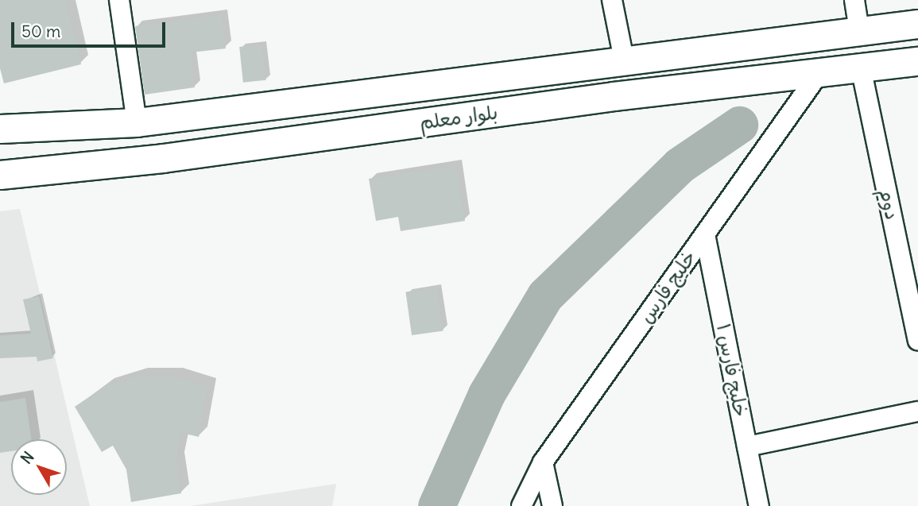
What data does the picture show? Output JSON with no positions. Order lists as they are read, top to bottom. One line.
{"streets":{"street":["بلوار معلم","دوم","خلیج فارس","خلیج فارس ۱"]},"crossings":[["بلوار معلم","دوم"],["بلوار معلم","خلیج فارس"],["خلیج فارس","خلیج فارس ۱"]],"scale_bar":"50 m","north":"top left"}
